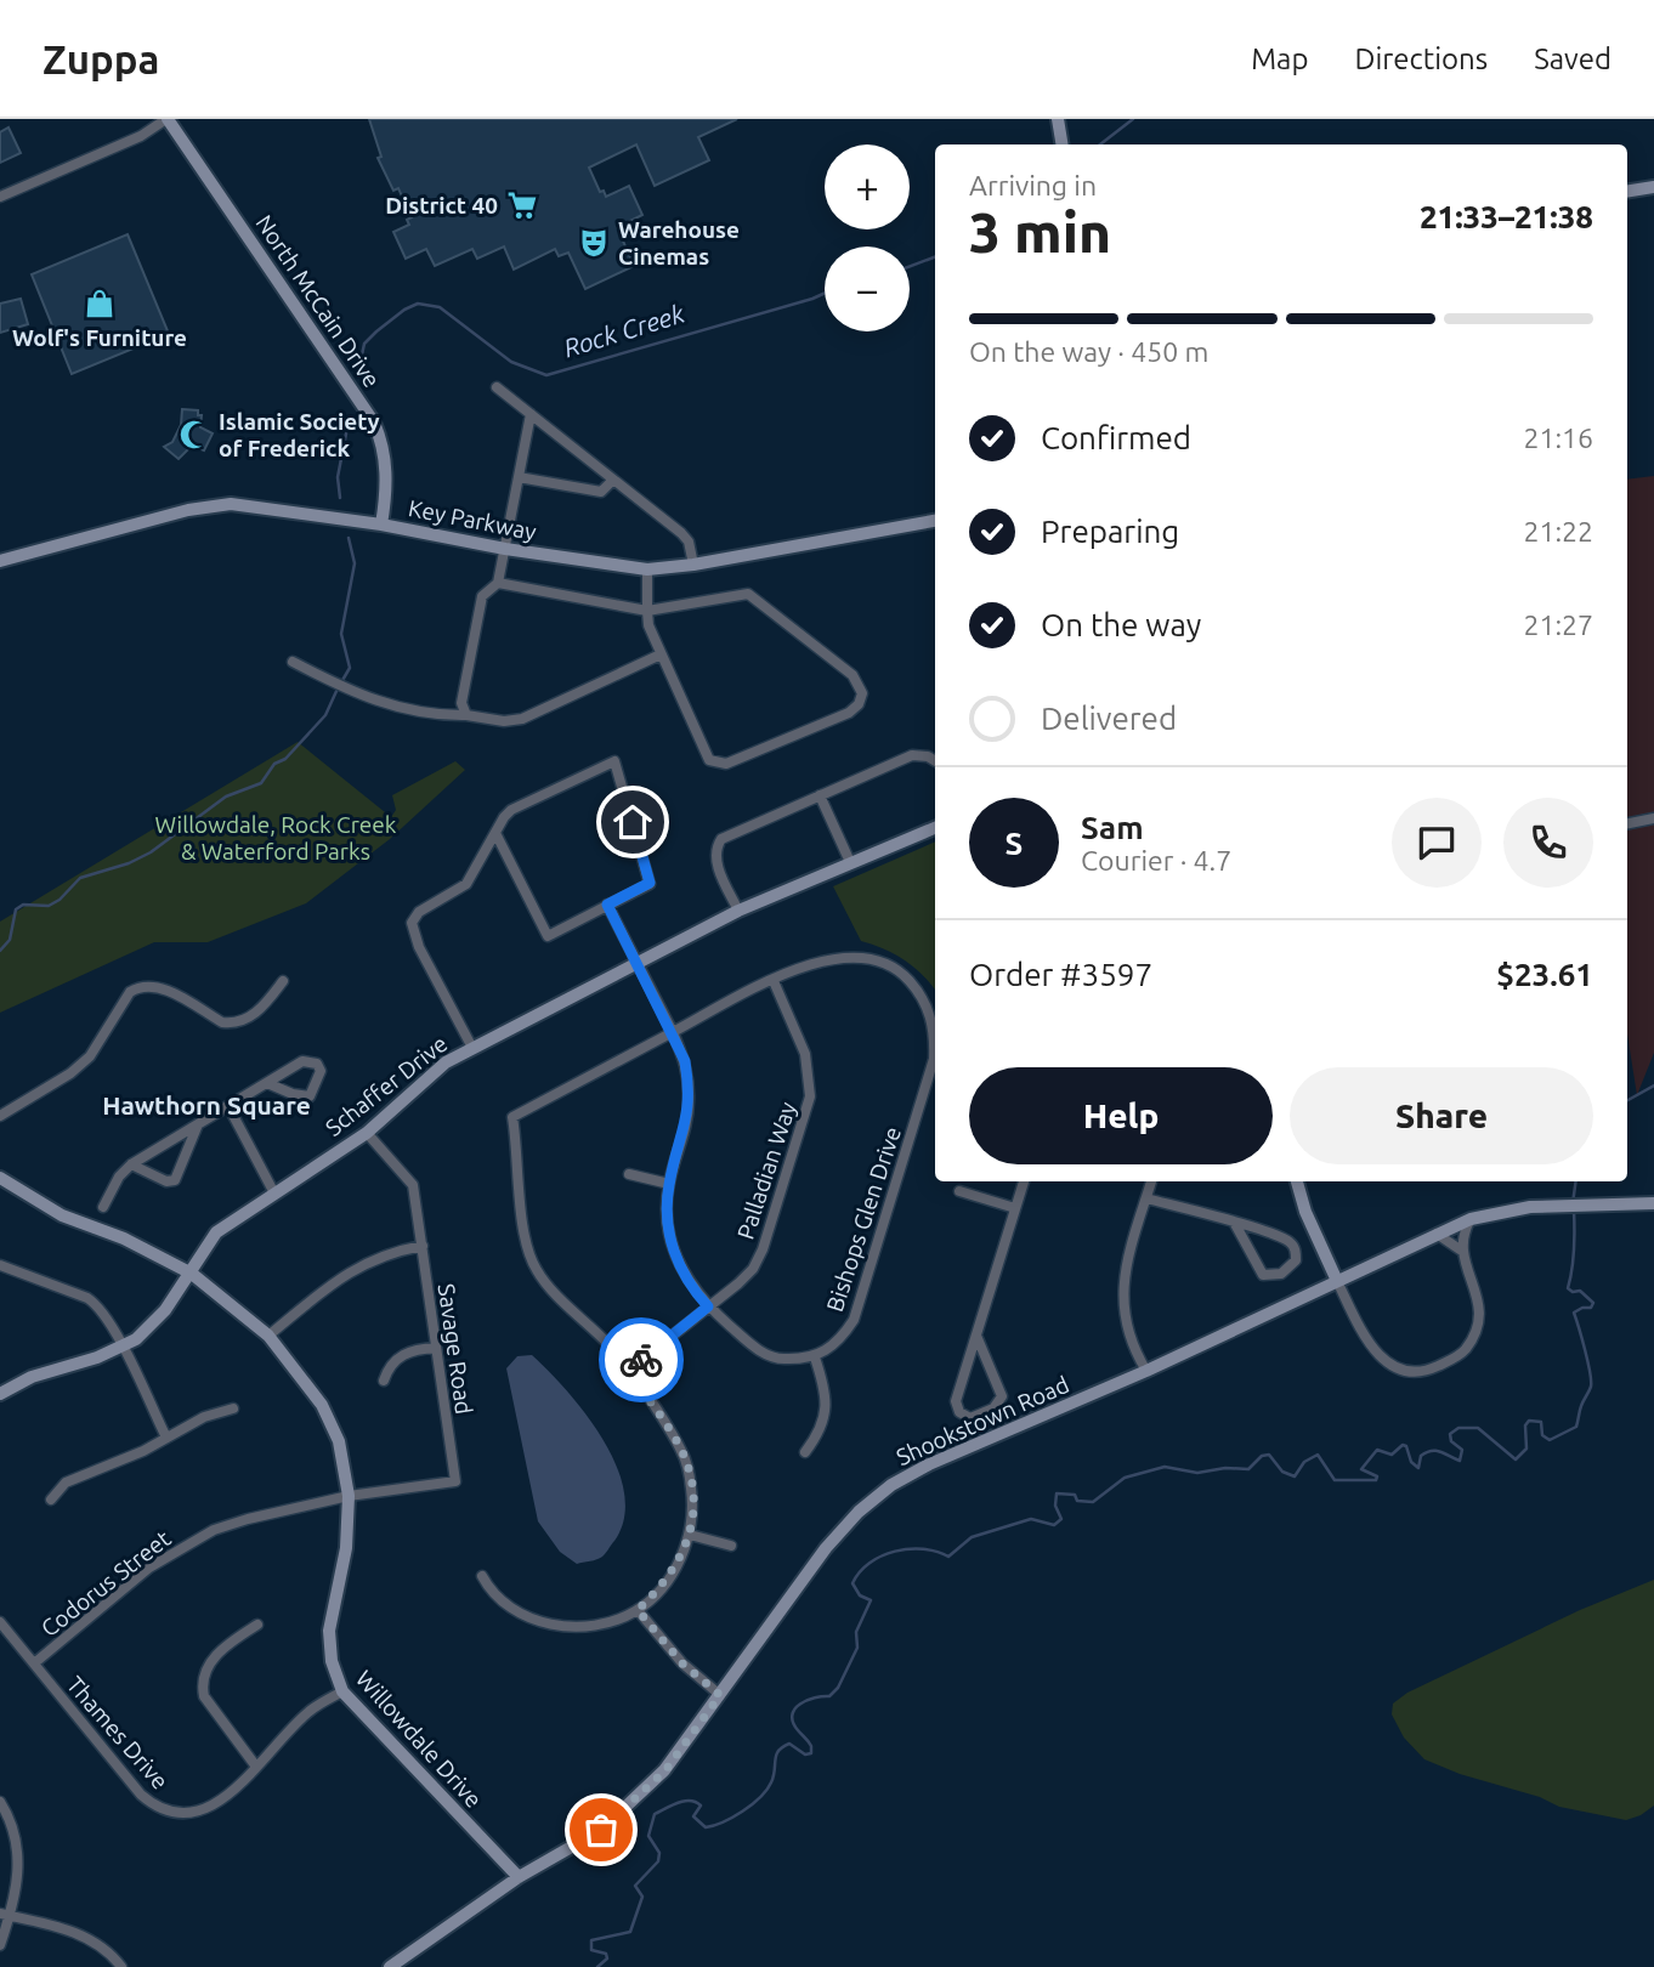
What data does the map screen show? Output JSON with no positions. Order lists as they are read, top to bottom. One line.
{"streets":{"street":["North McCain Drive","Key Parkway","Schaffer Drive","Palladian Way","Bishops Glen Drive","Savage Road","Shookstown Road","Codorus Street","Thames Drive","Willowdale Drive"]},"crossings":[["North McCain Drive","Key Parkway"],["Schaffer Drive","Savage Road"],["Schaffer Drive","Willowdale Drive"],["Palladian Way","Bishops Glen Drive"],["Savage Road","Codorus Street"],["Savage Road","Willowdale Drive"],["Shookstown Road","Willowdale Drive"],["Codorus Street","Thames Drive"],["Codorus Street","Willowdale Drive"],["Thames Drive","Willowdale Drive"]],"districts":["Hawthorn Square"],"water":["Rock Creek"],"parks":["Willowdale, Rock Creek & Waterford Parks"],"places":{"supermarket":["District 40"],"theatre":["Warehouse Cinemas"],"shop":["Wolf's Furniture"],"mosque":["Islamic Society of Frederick"]},"page":{"header":"Zuppa","nav":["Map","Directions","Saved"],"map_buttons":["+","−"],"heading":["3 min","Arriving in","21:33–21:38"],"panel":["Sam","Courier · 4.7","Order #3597","$23.61"],"bar":"On the way · 450 m","list":[["Confirmed","21:16"],["Preparing","21:22"],["On the way","21:27"],"Delivered"],"round":"S","buttons":["Help","Share"]}}
